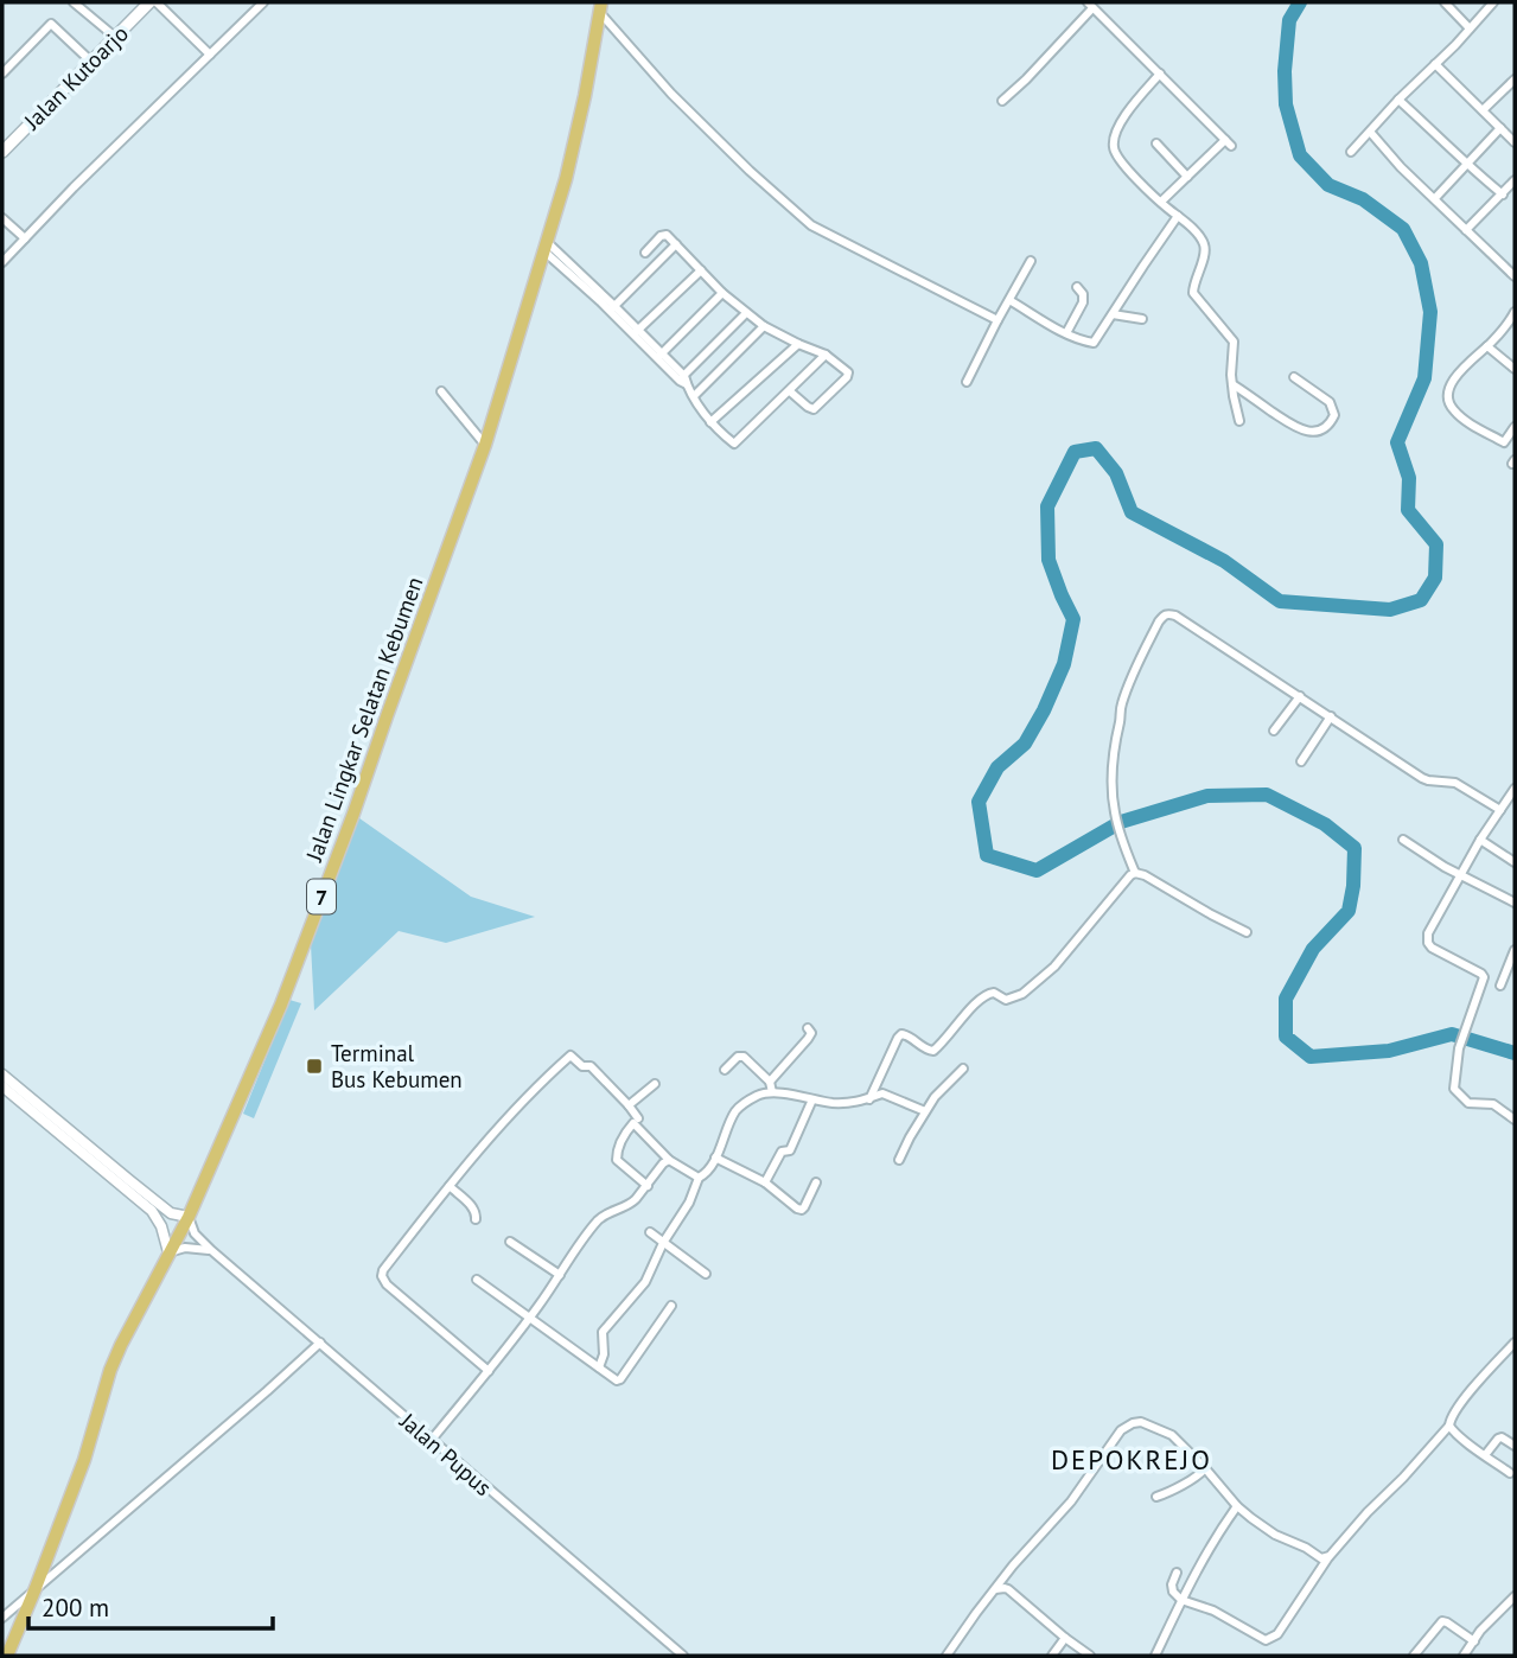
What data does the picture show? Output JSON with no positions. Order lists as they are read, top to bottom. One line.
{"streets":{"highway":["Jalan Lingkar Selatan Kebumen","7"],"main road":["Jalan Kutoarjo"],"street":["Jalan Pupus"]},"crossings":[["Jalan Lingkar Selatan Kebumen","Jalan Pupus"]],"districts":["DEPOKREJO"],"places":{"transit":["Terminal Bus Kebumen"]},"scale_bar":"200 m"}
